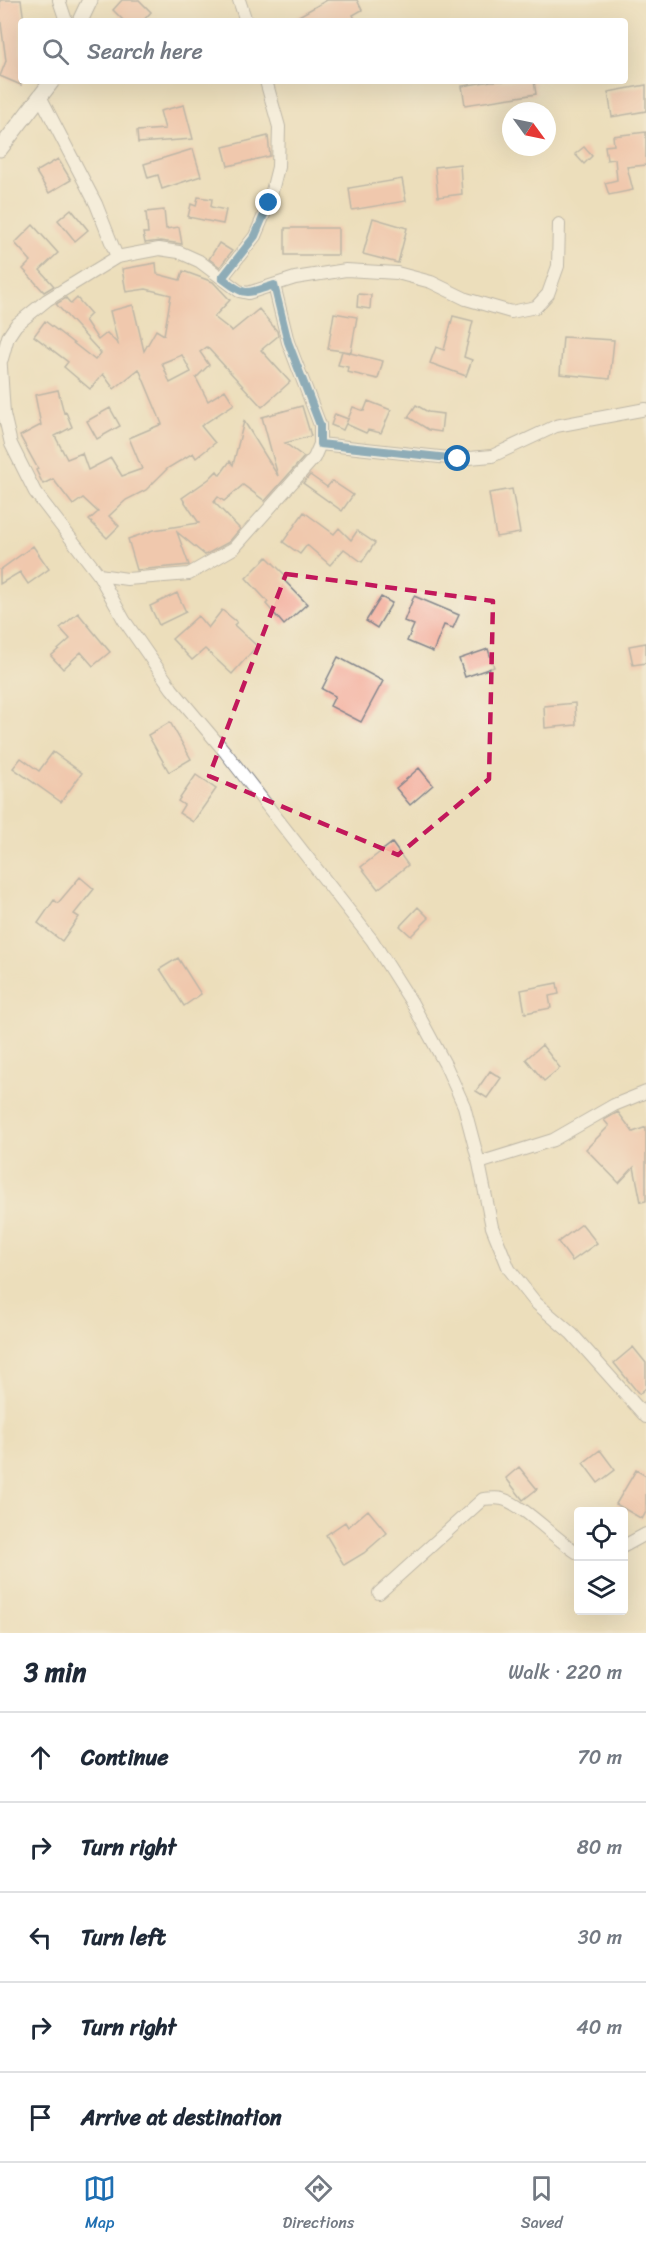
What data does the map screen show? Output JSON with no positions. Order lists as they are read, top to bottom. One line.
{"north":"bottom right","page":{"search":"Search here","heading":["3 min","Walk · 220 m"],"list":[["Continue","70 m"],["Turn right","80 m"],["Turn left","30 m"],["Turn right","40 m"],"Arrive at destination"],"nav":["Map","Directions","Saved"]}}
